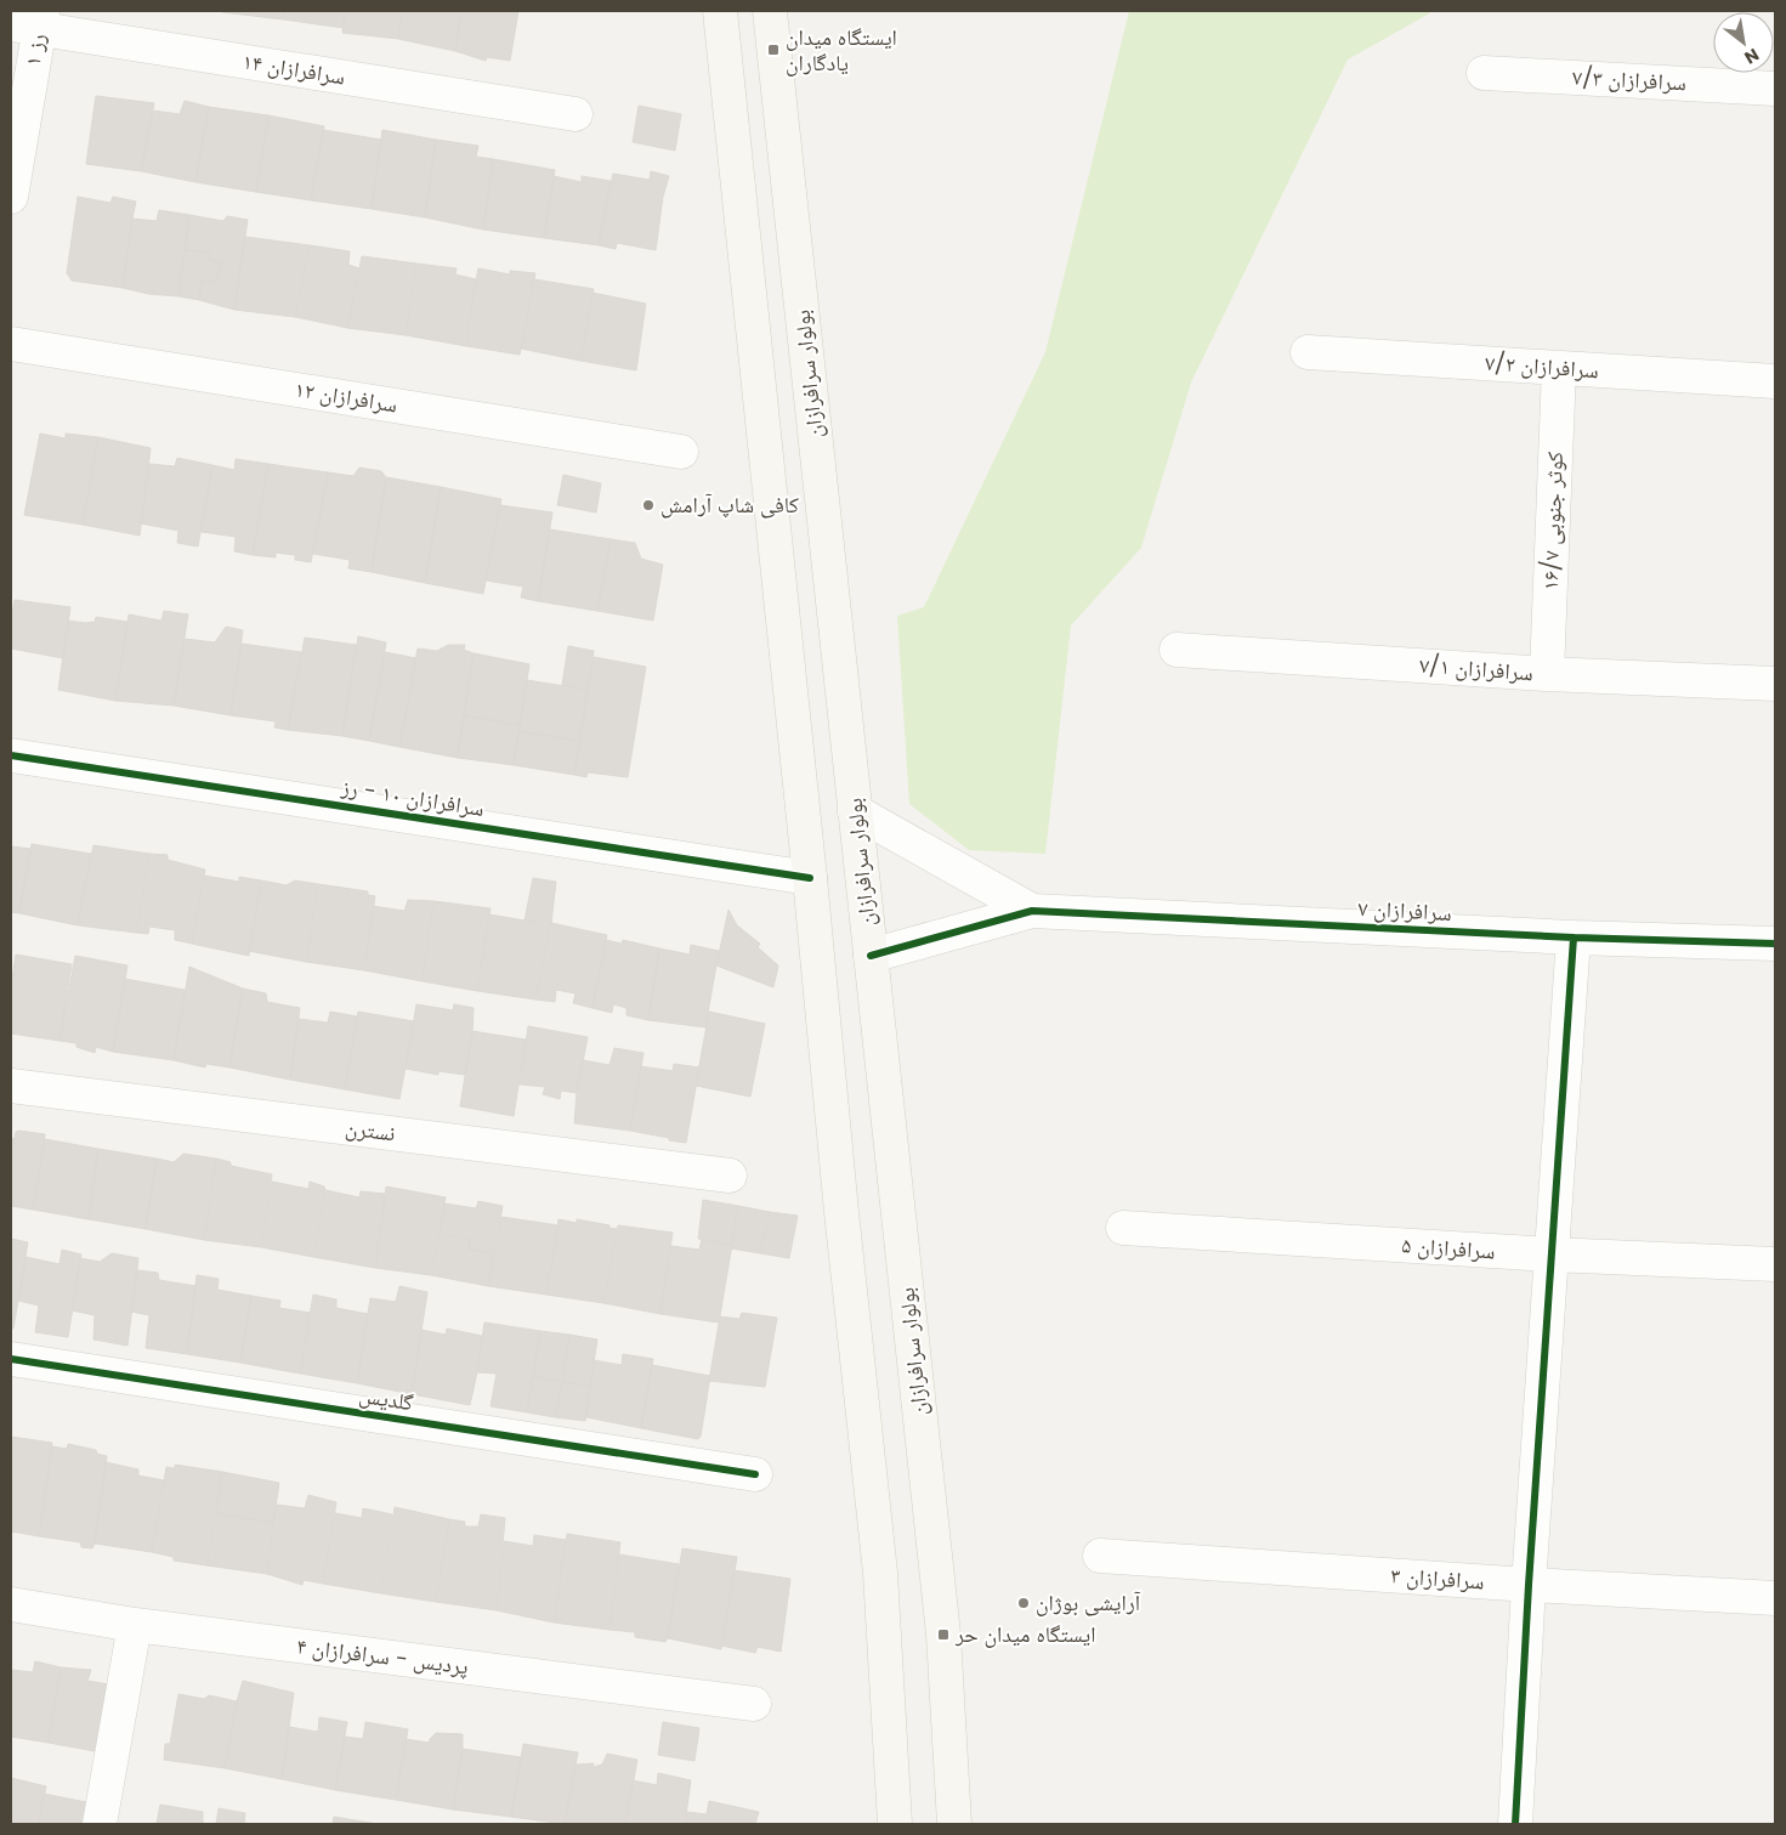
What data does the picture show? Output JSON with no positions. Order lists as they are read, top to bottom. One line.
{"streets":{"main road":["بولوار سرافرازان"],"street":["رز ۱","سرافرازان ۱۴","سرافرازان ۷/۳","سرافرازان ۷/۲","سرافرازان ۱۲","کوثر جنوبی ۱۶/۷","سرافرازان ۷/۱","سرافرازان ۱۰ - رز","سرافرازان ۷","نسترن","سرافرازان ۵","گلدیس","سرافرازان ۳","پردیس - سرافرازان ۴"]},"crossings":[["رز ۱","سرافرازان ۱۴"],["سرافرازان ۷/۲","کوثر جنوبی ۱۶/۷"],["کوثر جنوبی ۱۶/۷","سرافرازان ۷/۱"]],"places":{"transit":["ایستگاه میدان یادگاران","ایستگاه میدان حر"],"other":["کافی شاپ آرامش","آرایشی بوژان"]},"north":"bottom right"}
